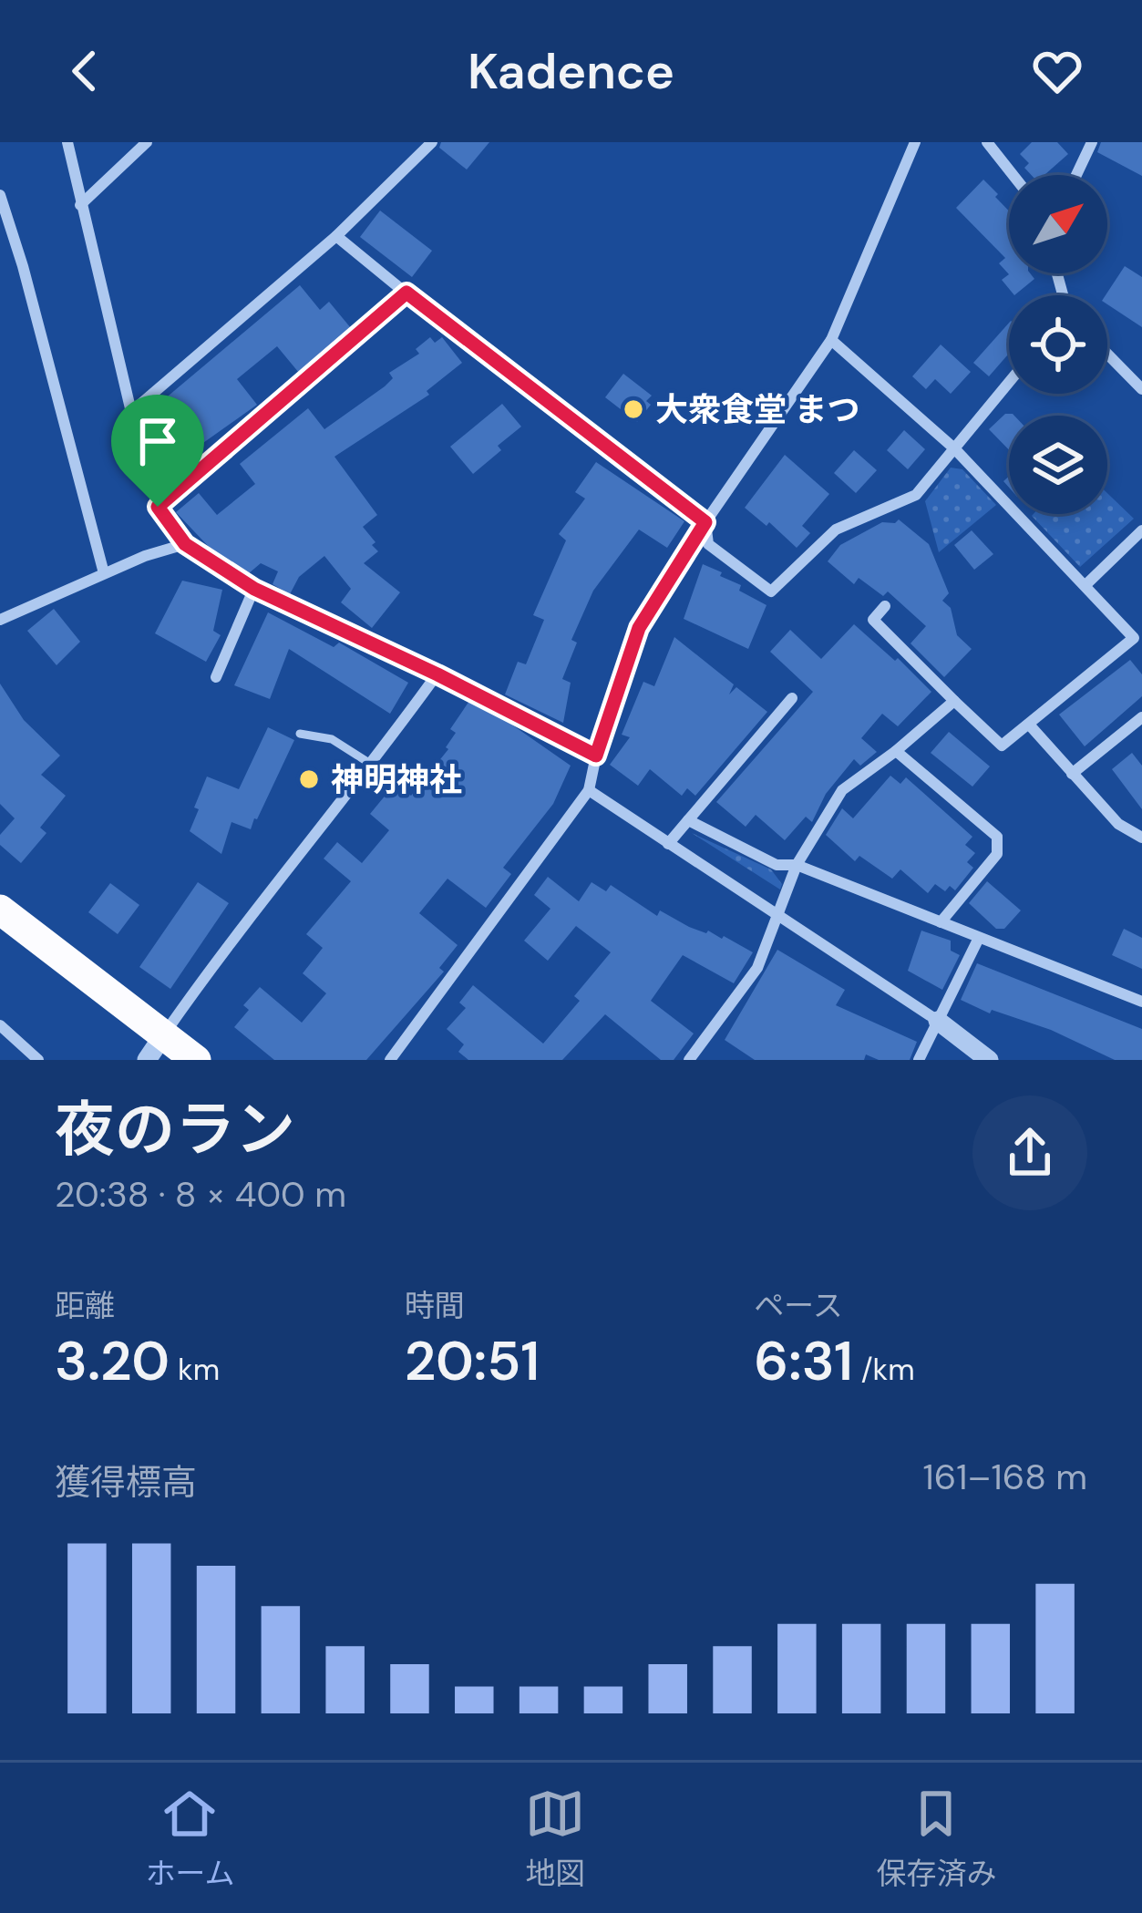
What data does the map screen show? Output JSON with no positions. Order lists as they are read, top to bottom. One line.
{"places":["大衆食堂 まつ","神明神社"],"north":"top right","page":{"header":"Kadence","heading":["夜のラン","20:38 · 8 × 400 m"],"stats":[["距離","3.20 km"],["時間","20:51"],["ペース","6:31 /km"]],"chart":["獲得標高","161–168 m"],"tabs":["ホーム","地図","保存済み"]}}
